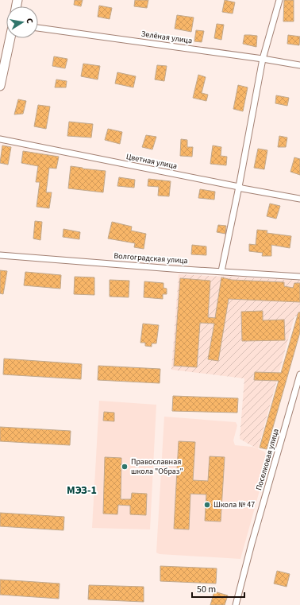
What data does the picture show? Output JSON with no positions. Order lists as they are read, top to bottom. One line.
{"streets":{"street":["Зелёная улица","Цветная улица","Волгоградская улица","Поселковая улица"]},"districts":["МЭЗ-1"],"places":["Православная школа \"Образ\"","Школа № 47"],"scale_bar":"50 m","north":"right"}
